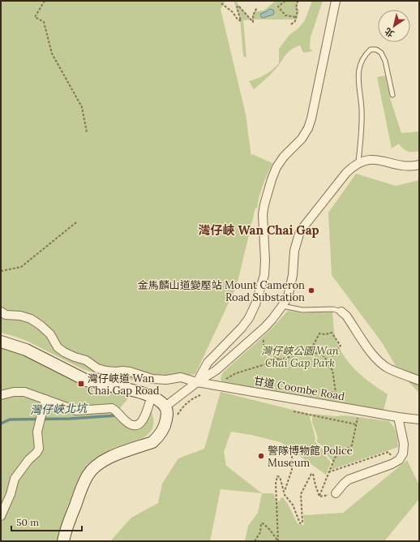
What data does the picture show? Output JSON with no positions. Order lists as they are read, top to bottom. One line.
{"streets":{"street":["甘道 Coombe Road"]},"districts":["灣仔峽 Wan Chai Gap"],"water":["灣仔峽北坑"],"parks":["灣仔峽公園 Wan Chai Gap Park"],"places":{"other":["金馬麟山道變壓站 Mount Cameron Road Substation","警隊博物館 Police Museum"],"transit":["灣仔峽道 Wan Chai Gap Road"]},"scale_bar":"50 m","north":"bottom left"}
